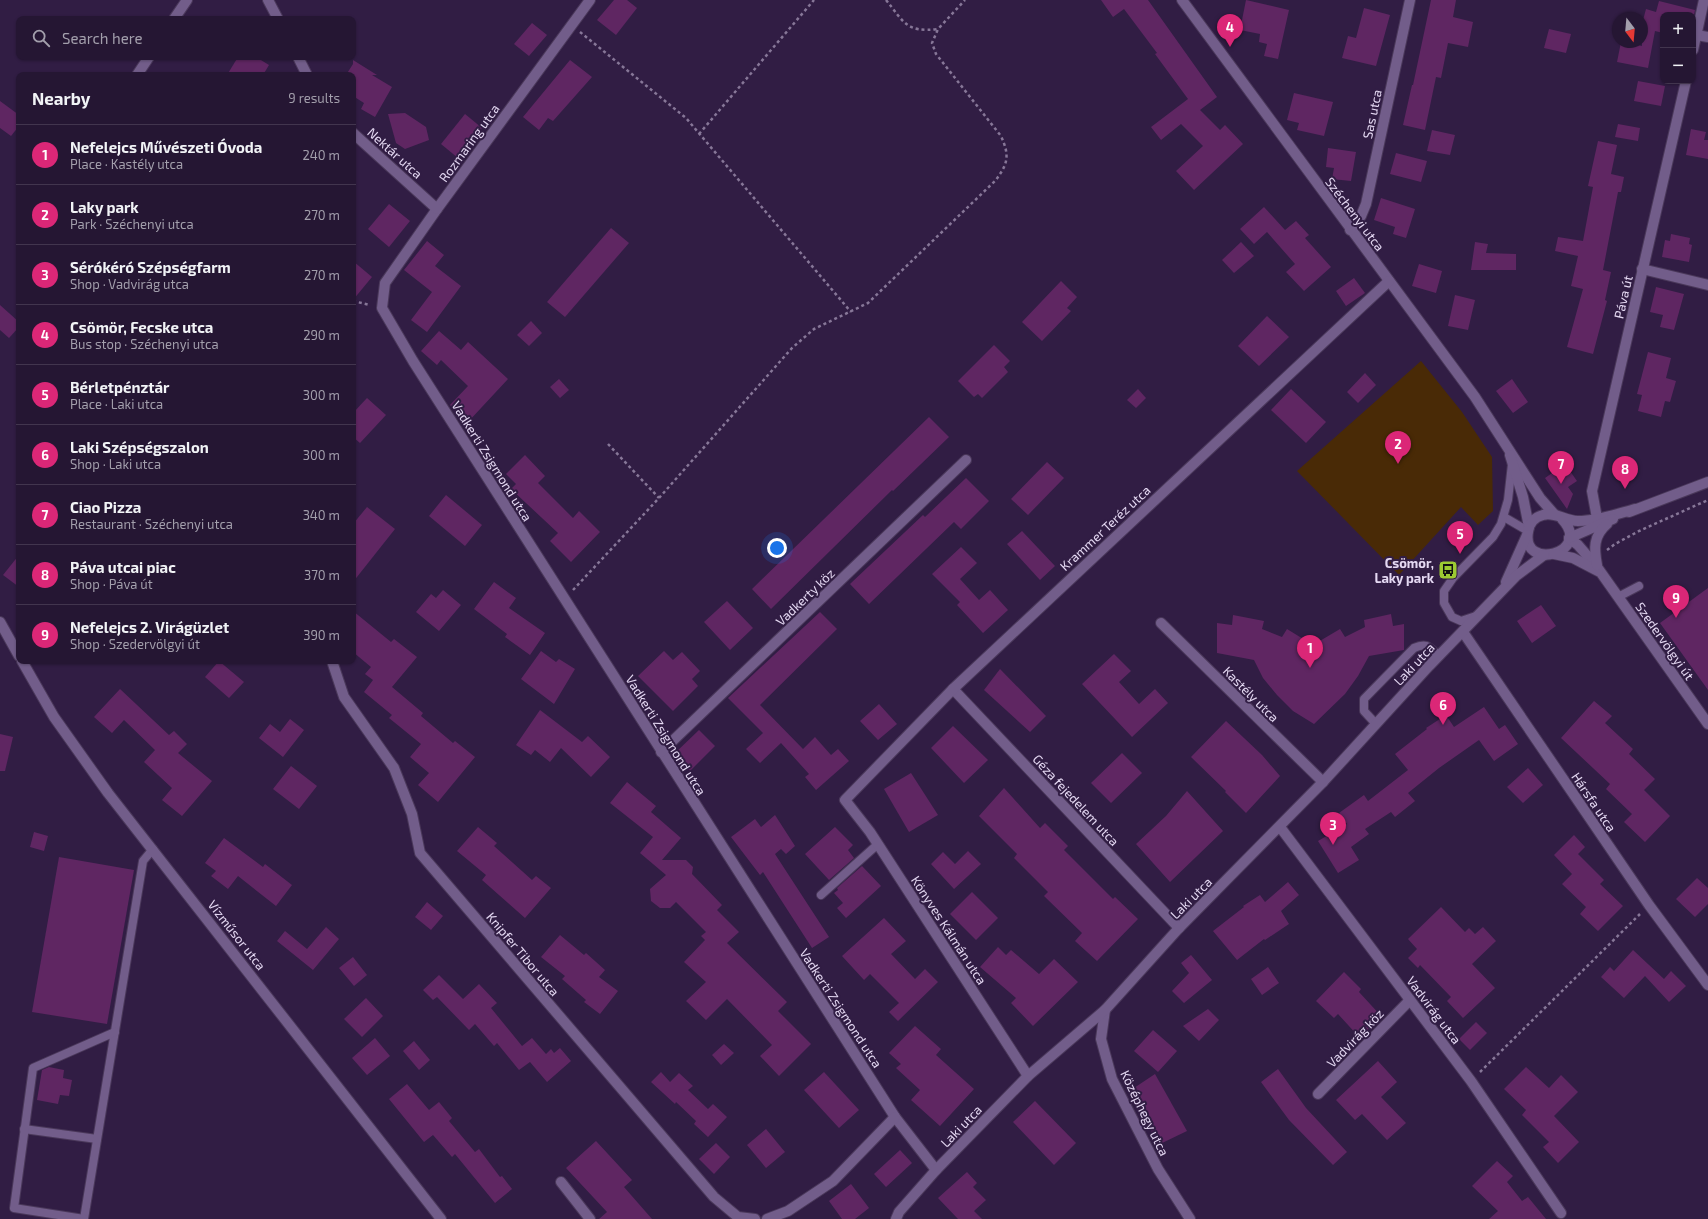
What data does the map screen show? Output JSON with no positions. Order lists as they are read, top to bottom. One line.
{"streets":{"street":["Sas utca","Rozmaring utca","Nektár utca","Széchenyi utca","Páva út","Vadkerti Zsigmond utca","Krammer Teréz utca","Vadkerty köz","Szedervölgyi út","Laki utca","Kastély utca","Géza fejedelem utca","Hársfa utca","Könyves Kálmán utca","Vízműsor utca","Knipfer Tibor utca","Vadvirág utca","Vadvirág köz","Középhegy utca"]},"crossings":[["Sas utca","Széchenyi utca"],["Rozmaring utca","Nektár utca"],["Rozmaring utca","Vadkerti Zsigmond utca"],["Széchenyi utca","Krammer Teréz utca"],["Széchenyi utca","Szedervölgyi út"],["Széchenyi utca","Laki utca"],["Vadkerti Zsigmond utca","Vadkerty köz"],["Vadkerti Zsigmond utca","Laki utca"],["Krammer Teréz utca","Géza fejedelem utca"],["Krammer Teréz utca","Könyves Kálmán utca"],["Szedervölgyi út","Laki utca"],["Laki utca","Kastély utca"],["Laki utca","Géza fejedelem utca"],["Laki utca","Hársfa utca"],["Laki utca","Könyves Kálmán utca"],["Laki utca","Vadvirág utca"],["Laki utca","Középhegy utca"],["Vadvirág utca","Vadvirág köz"]],"places":{"bus stop":["Csömör, Laky park"]},"north":"bottom","page":{"map_buttons":["+","−"],"pins":["4","2","7","8","5","9","1","6","3"],"search":"Search here","heading":["Nearby","9 results"],"list":[{"mark":"1","name":"Nefelejcs Művészeti Óvoda","note":"Place · Kastély utca","value":"240 m"},{"mark":"2","name":"Laky park","note":"Park · Széchenyi utca","value":"270 m"},{"mark":"3","name":"Sérókéró Szépségfarm","note":"Shop · Vadvirág utca","value":"270 m"},{"mark":"4","name":"Csömör, Fecske utca","note":"Bus stop · Széchenyi utca","value":"290 m"},{"mark":"5","name":"Bérletpénztár","note":"Place · Laki utca","value":"300 m"},{"mark":"6","name":"Laki Szépségszalon","note":"Shop · Laki utca","value":"300 m"},{"mark":"7","name":"Ciao Pizza","note":"Restaurant · Széchenyi utca","value":"340 m"},{"mark":"8","name":"Páva utcai piac","note":"Shop · Páva út","value":"370 m"},{"mark":"9","name":"Nefelejcs 2. Virágüzlet","note":"Shop · Szedervölgyi út","value":"390 m"}]}}
